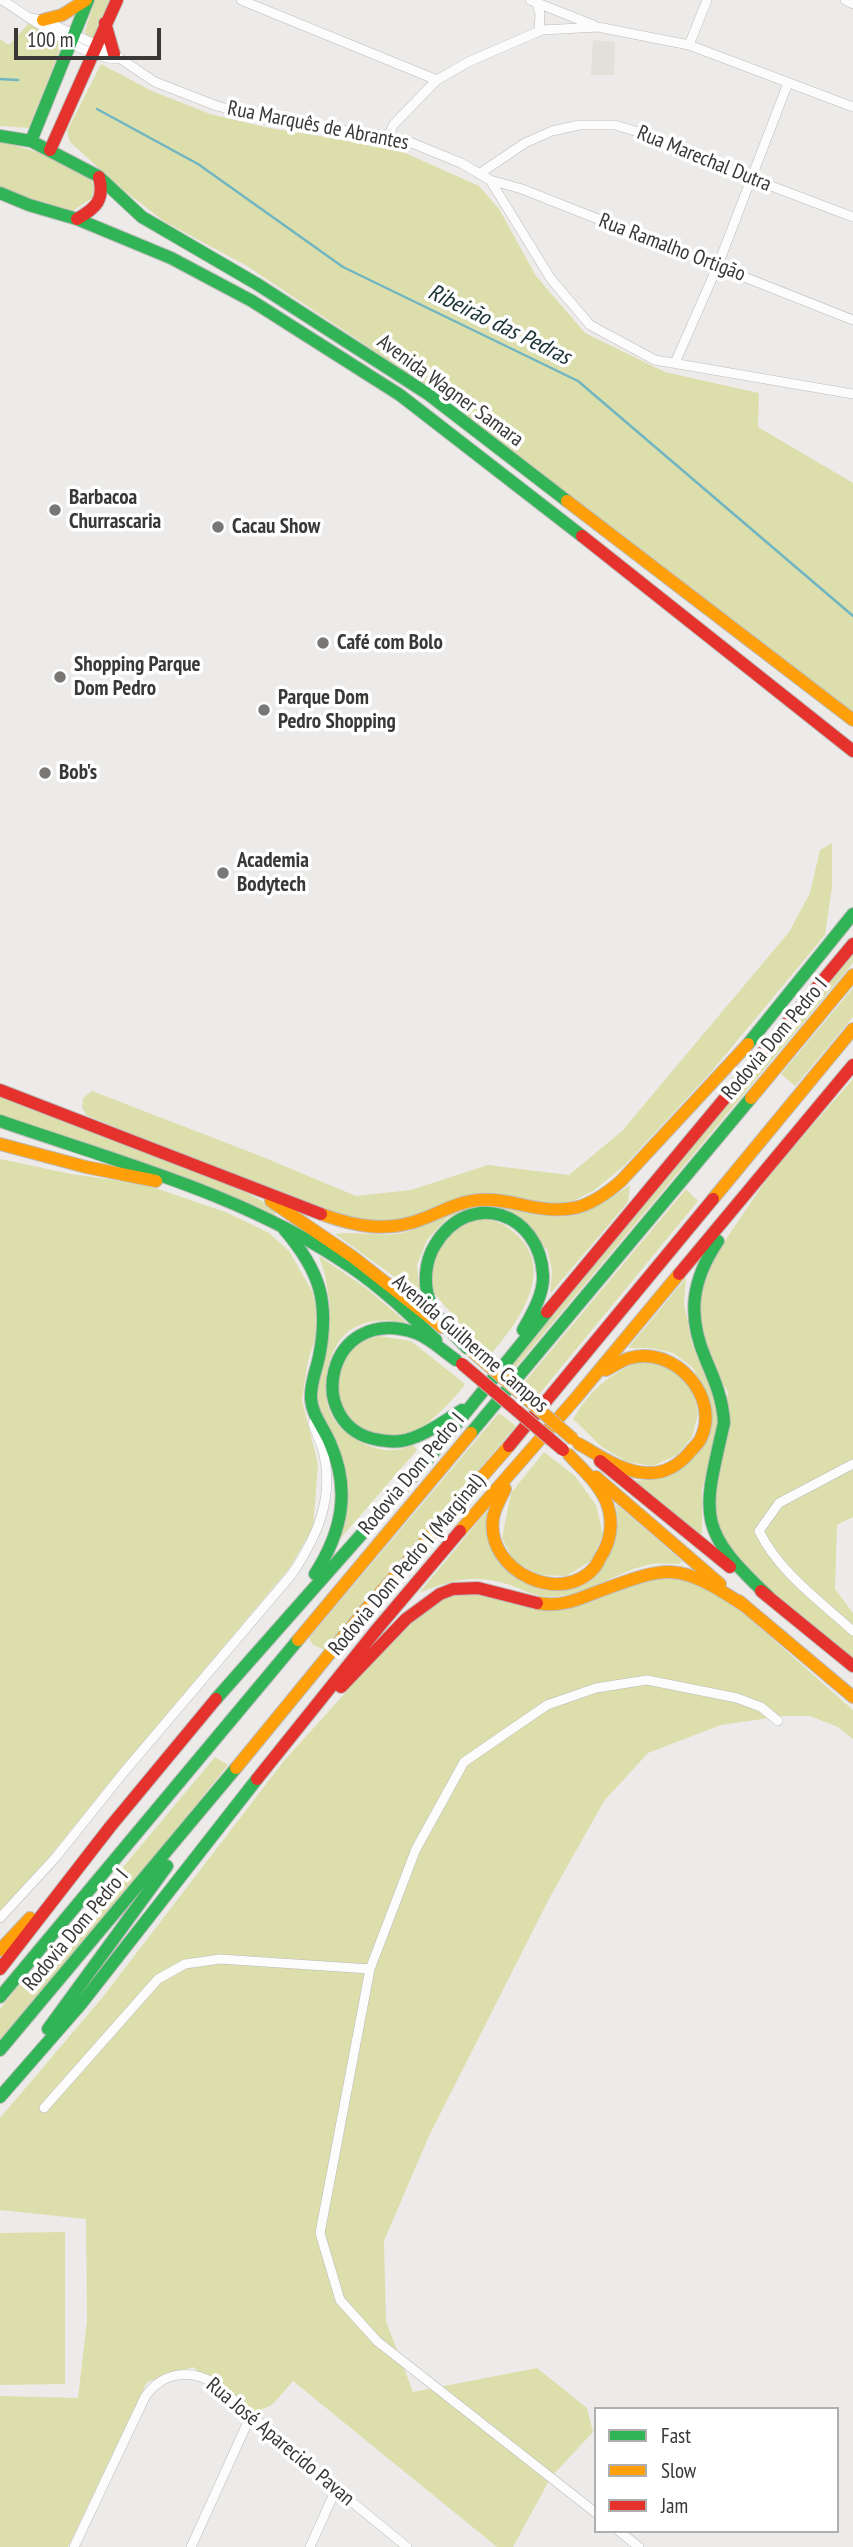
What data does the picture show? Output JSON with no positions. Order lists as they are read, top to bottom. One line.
{"streets":{"main road":["Avenida Wagner Samara","Rodovia Dom Pedro I","Avenida Guilherme Campos","Rodovia Dom Pedro I (Marginal)"],"street":["Rua Marquês de Abrantes","Rua Marechal Dutra","Rua Ramalho Ortigão","Rua José Aparecido Pavan"]},"crossings":[["Rua Marquês de Abrantes","Rua Marechal Dutra"],["Rua Marquês de Abrantes","Rua Ramalho Ortigão"]],"water":["Ribeirão das Pedras"],"places":["Barbacoa Churrascaria","Cacau Show","Café com Bolo","Shopping Parque Dom Pedro","Parque Dom Pedro Shopping","Bob's","Academia Bodytech"],"legend":["Fast","Slow","Jam"],"scale_bar":"100 m"}
